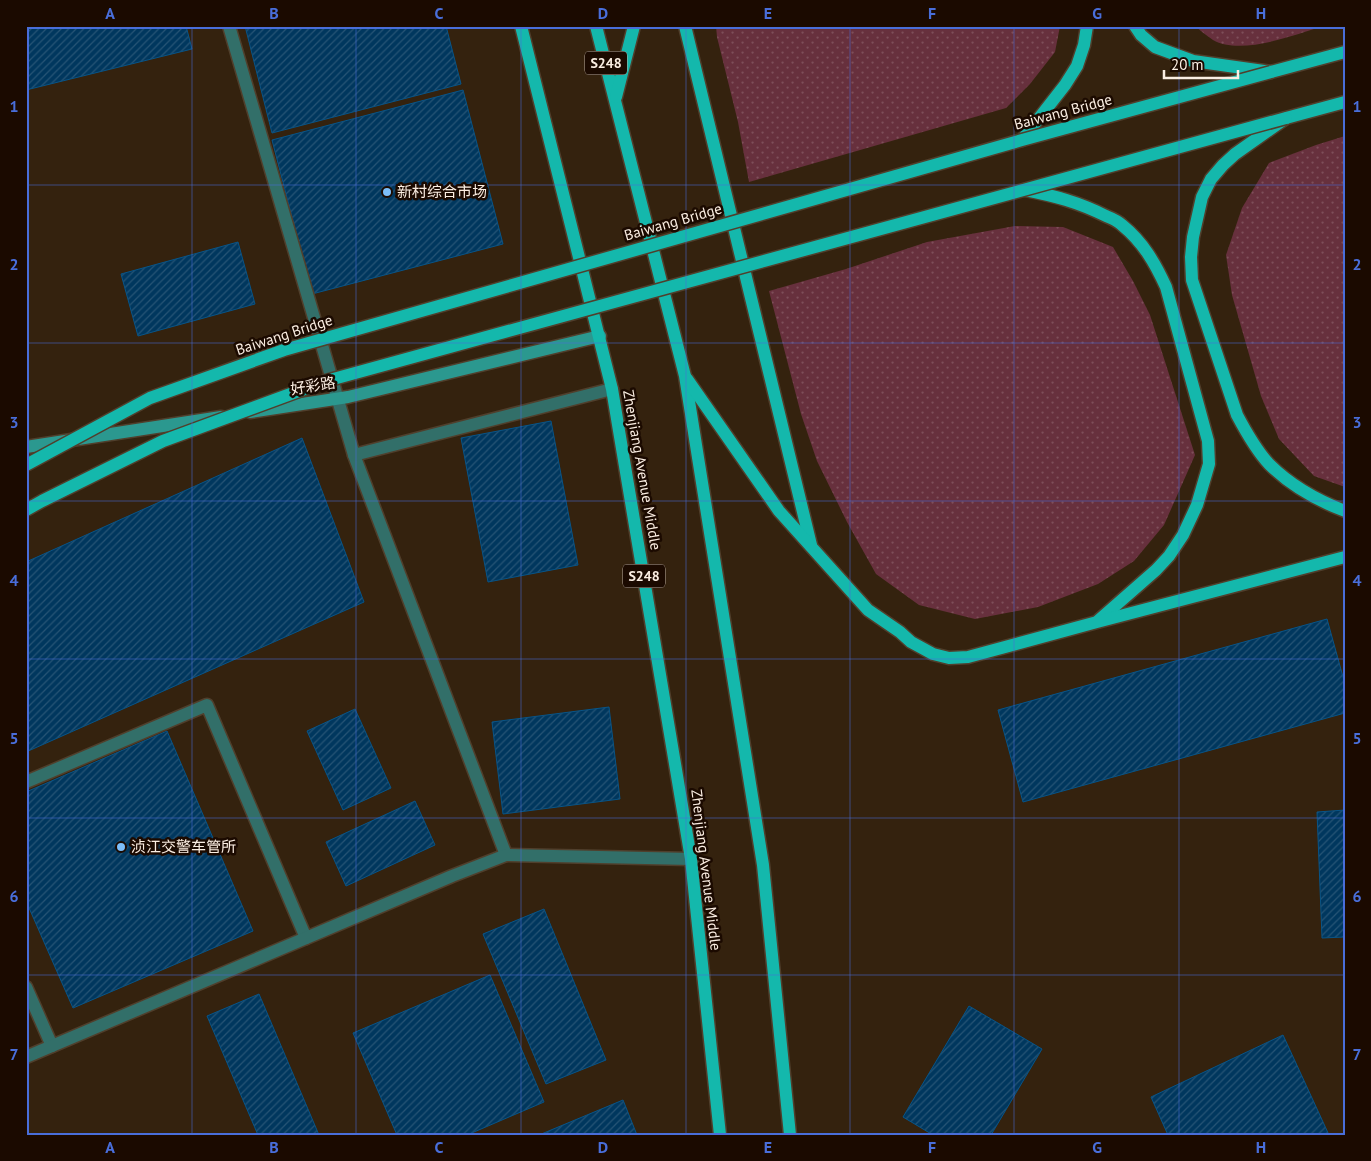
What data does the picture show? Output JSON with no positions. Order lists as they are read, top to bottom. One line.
{"streets":{"main road":["S248","Baiwang Bridge","Zhenjiang Avenue Middle"],"street":["好彩路"]},"crossings":[["好彩路","Zhenjiang Avenue Middle"]],"places":["新村综合市场","浈江交警车管所"],"scale_bar":"20 m","grid":{"columns":["A","B","C","D","E","F","G","H"],"rows":["1","2","3","4","5","6","7"]}}
